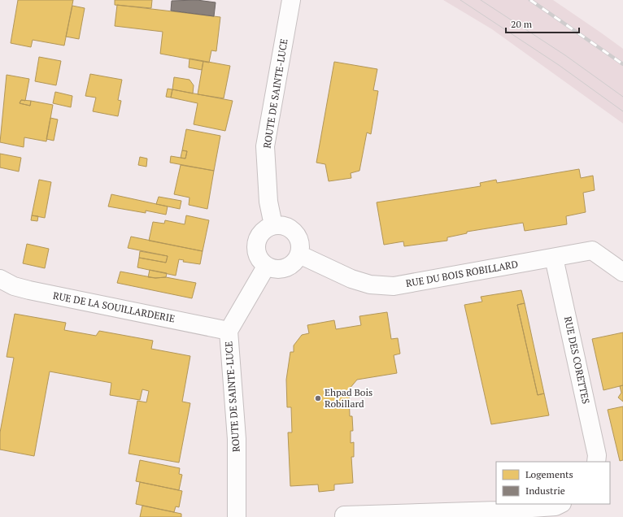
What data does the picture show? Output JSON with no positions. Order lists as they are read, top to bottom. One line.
{"streets":{"street":["ROUTE DE SAINTE-LUCE","RUE DU BOIS ROBILLARD","RUE DE LA SOUILLARDERIE","RUE DES CORETTES"]},"crossings":[["ROUTE DE SAINTE-LUCE","RUE DU BOIS ROBILLARD"],["ROUTE DE SAINTE-LUCE","RUE DE LA SOUILLARDERIE"],["RUE DU BOIS ROBILLARD","RUE DES CORETTES"]],"places":["Ehpad Bois Robillard"],"legend":["Logements","Industrie"],"scale_bar":"20 m"}
